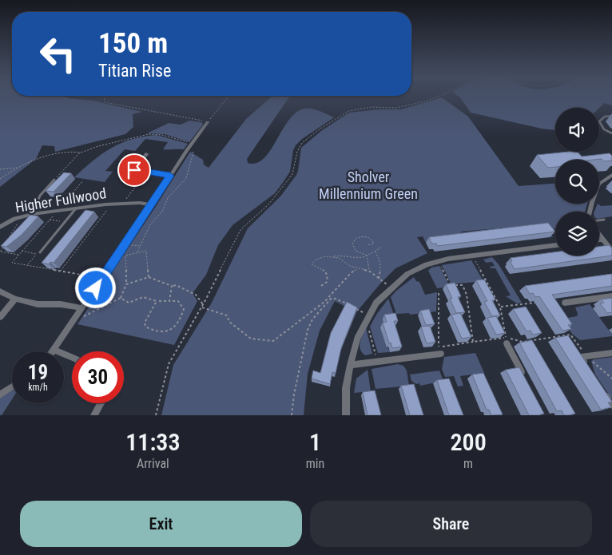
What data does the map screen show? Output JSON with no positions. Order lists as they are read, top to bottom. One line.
{"streets":{"street":["Higher Fullwood"]},"parks":["Sholver Millennium Green"],"page":{"turn":["150 m","Titian Rise"],"speed":"19 km/h","limit":"30","eta":["11:33","Arrival","1","min","200","m"],"buttons":["Exit","Share"]}}
